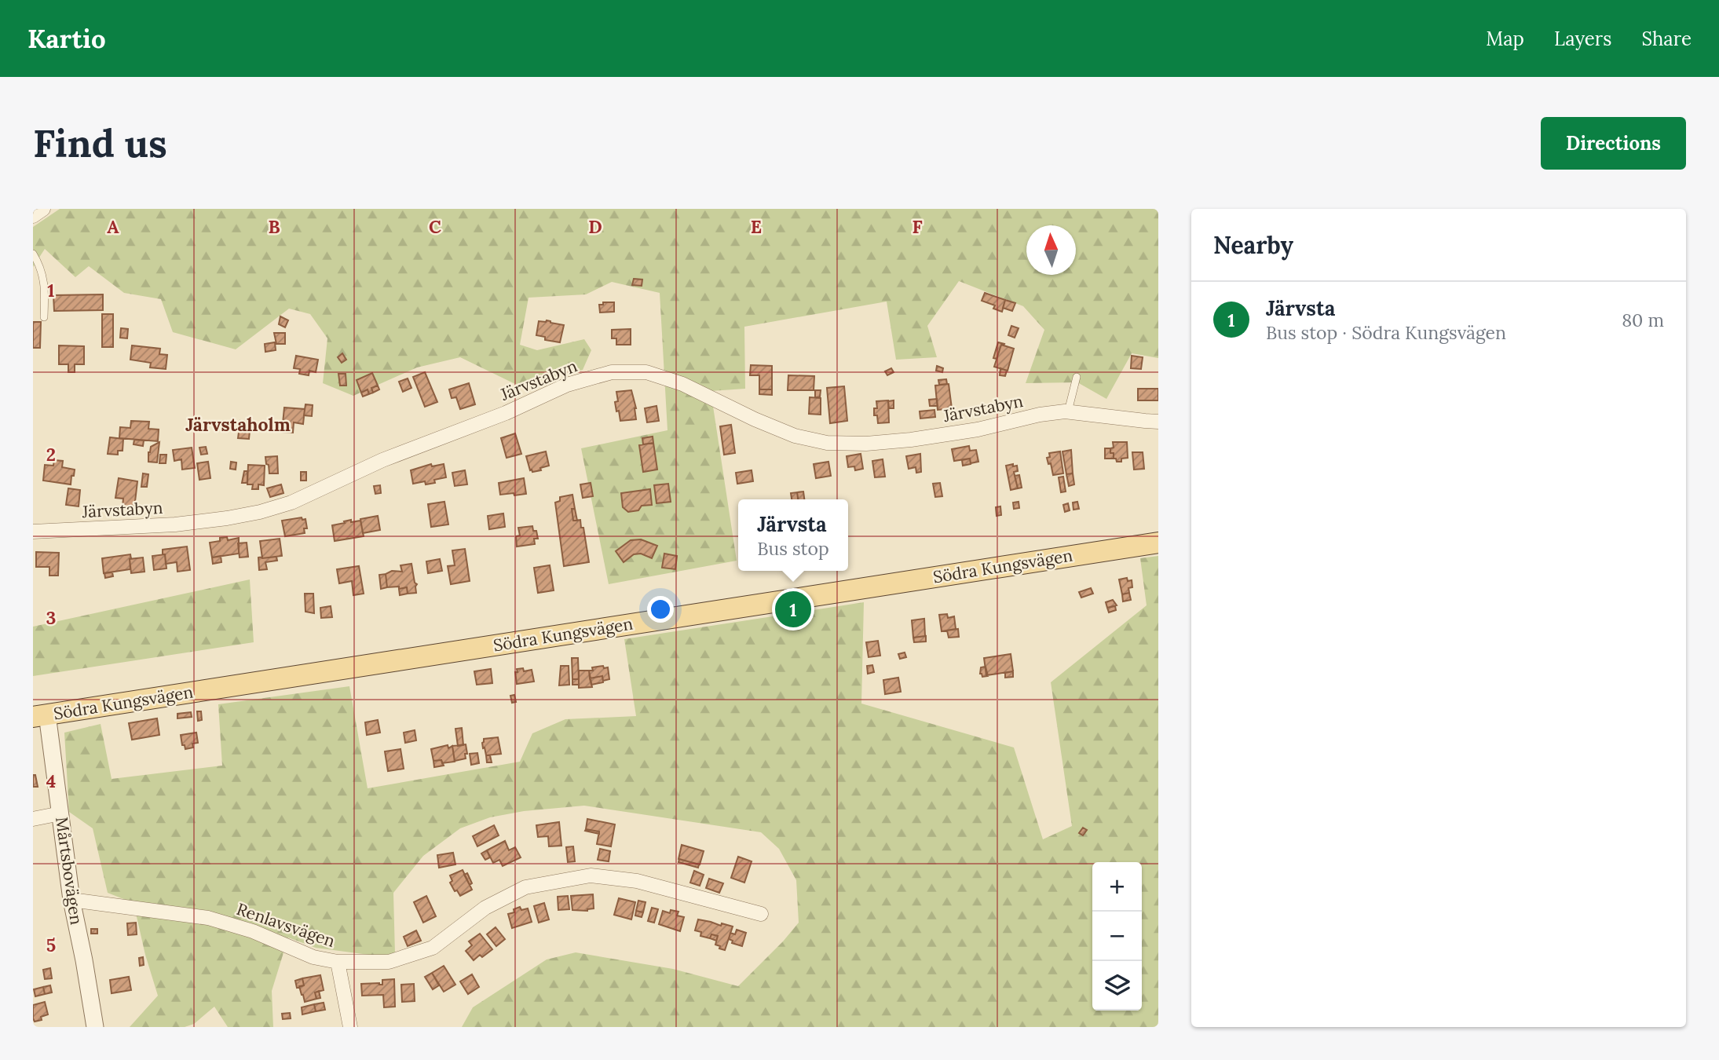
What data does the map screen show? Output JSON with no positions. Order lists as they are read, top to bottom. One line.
{"streets":{"main road":["Södra Kungsvägen"],"street":["Järvstabyn","Mårtsbovägen","Renlavsvägen"]},"crossings":[["Södra Kungsvägen","Mårtsbovägen"],["Mårtsbovägen","Renlavsvägen"]],"districts":["Järvstaholm"],"north":"top","page":{"header":"Kartio","nav":["Map","Layers","Share"],"buttons":"Directions","title":"Find us","heading":"Nearby","list":[{"mark":"1","name":"Järvsta","note":"Bus stop · Södra Kungsvägen","value":"80 m"}],"popup":["Järvsta","Bus stop"],"pins":"1","map_buttons":["+","−"]},"grid":{"columns":["A","B","C","D","E","F"],"rows":["1","2","3","4","5"]}}
